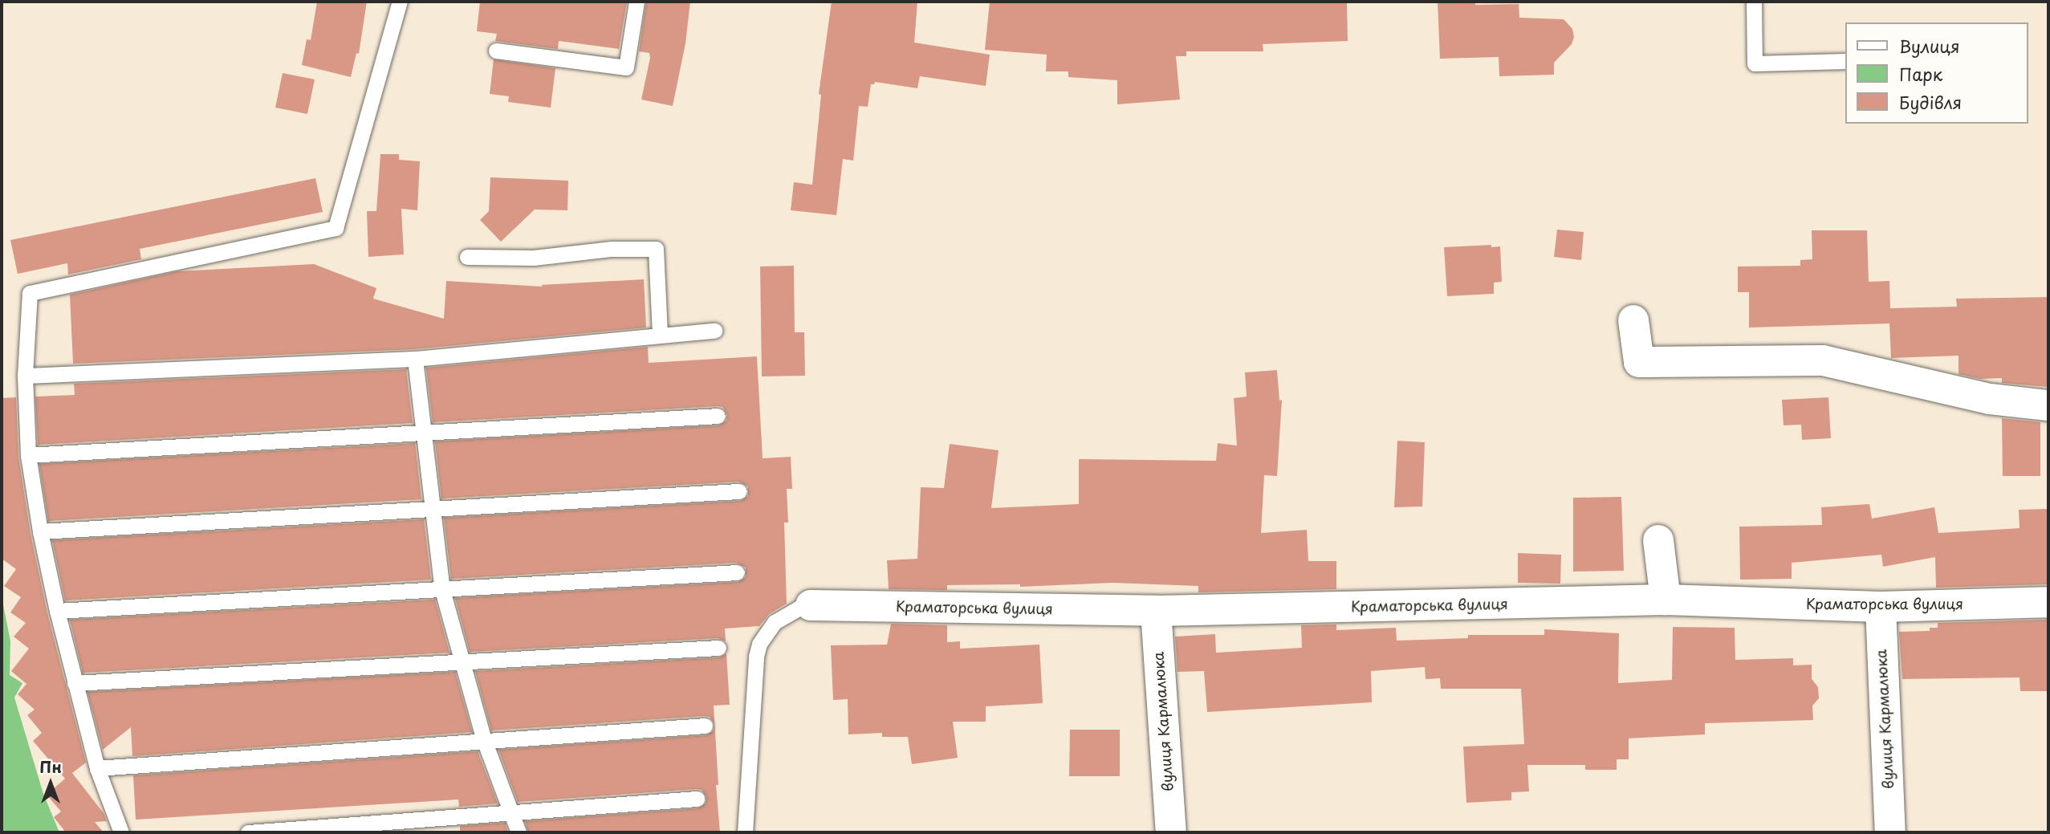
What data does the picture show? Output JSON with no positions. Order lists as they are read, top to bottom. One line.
{"streets":{"street":["Краматорська вулиця","вулиця Кармалюка"]},"crossings":[["Краматорська вулиця","вулиця Кармалюка"]],"legend":["Вулиця","Парк","Будівля"],"north":"top"}
